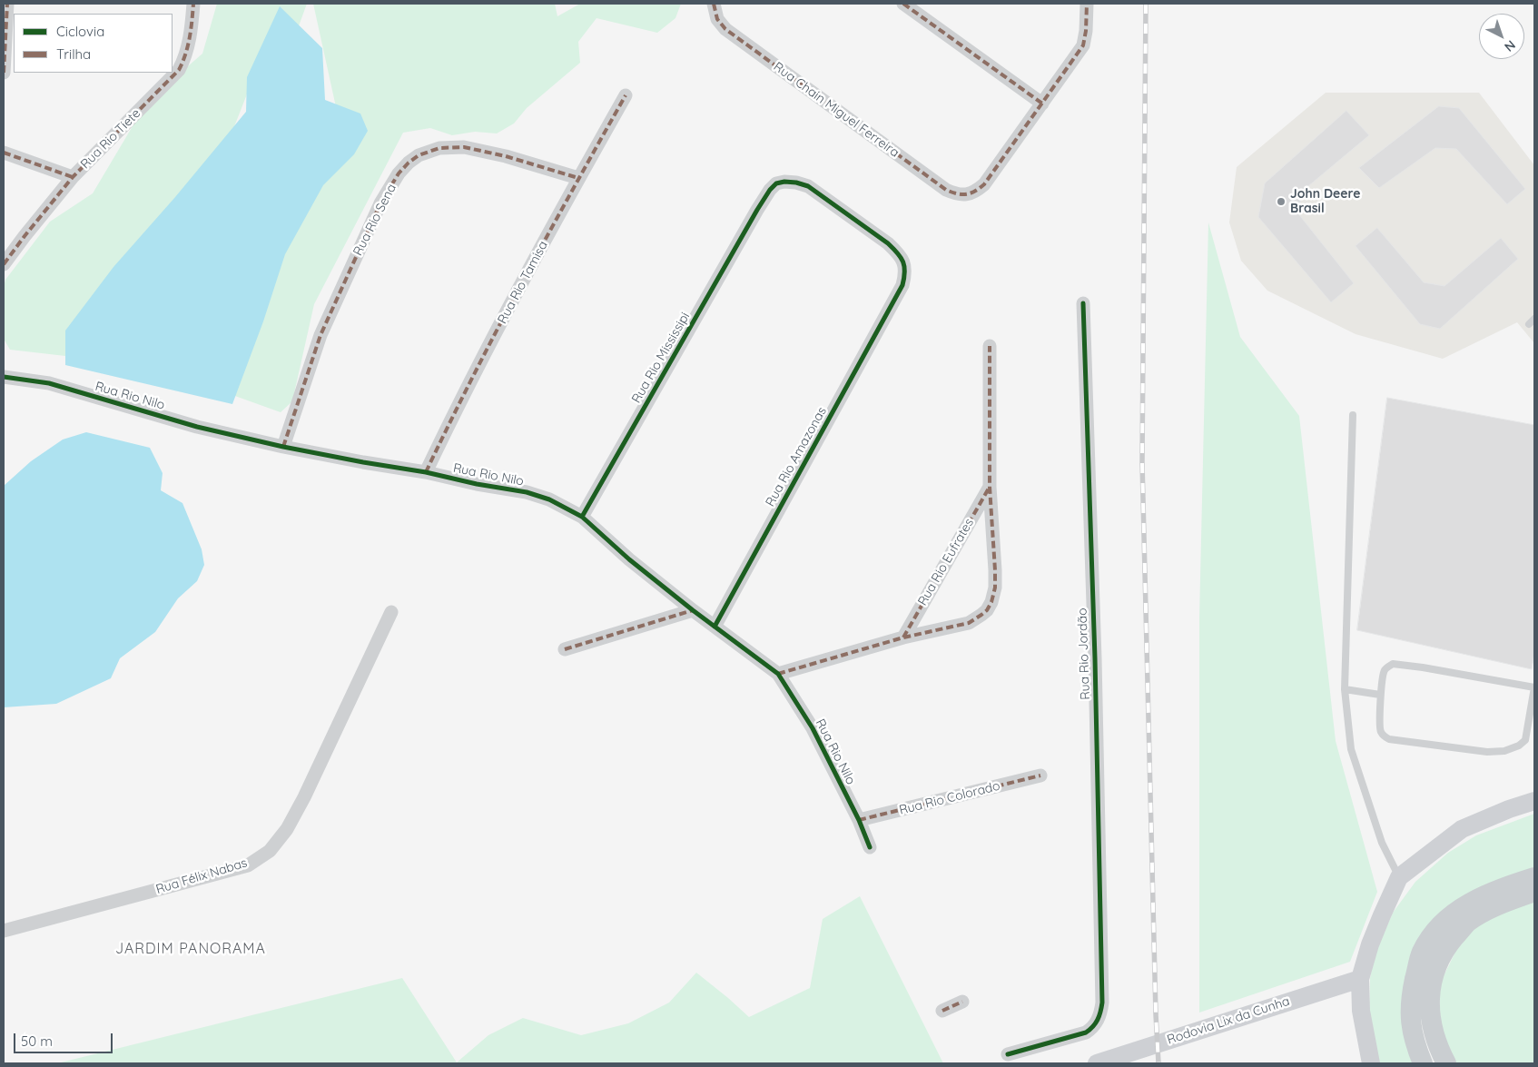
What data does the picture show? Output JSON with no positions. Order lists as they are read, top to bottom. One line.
{"streets":{"main road":["Rodovia Lix da Cunha"],"street":["Rua Chain Miguel Ferreira","Rua Rio Tiete","Rua Rio Sena","Rua Rio Tamisa","Rua Rio Mississipi","Rua Rio Nilo","Rua Rio Amazonas","Rua Rio Eufrates","Rua Rio Jordão","Rua Rio Colorado","Rua Félix Nabas"]},"crossings":[["Rua Rio Sena","Rua Rio Tamisa"],["Rua Rio Sena","Rua Rio Nilo"],["Rua Rio Tamisa","Rua Rio Nilo"],["Rua Rio Mississipi","Rua Rio Nilo"],["Rua Rio Mississipi","Rua Rio Amazonas"],["Rua Rio Nilo","Rua Rio Amazonas"],["Rua Rio Nilo","Rua Rio Eufrates"],["Rua Rio Nilo","Rua Rio Colorado"]],"districts":["JARDIM PANORAMA"],"places":["John Deere Brasil"],"legend":["Ciclovia","Trilha"],"scale_bar":"50 m","north":"bottom right"}
